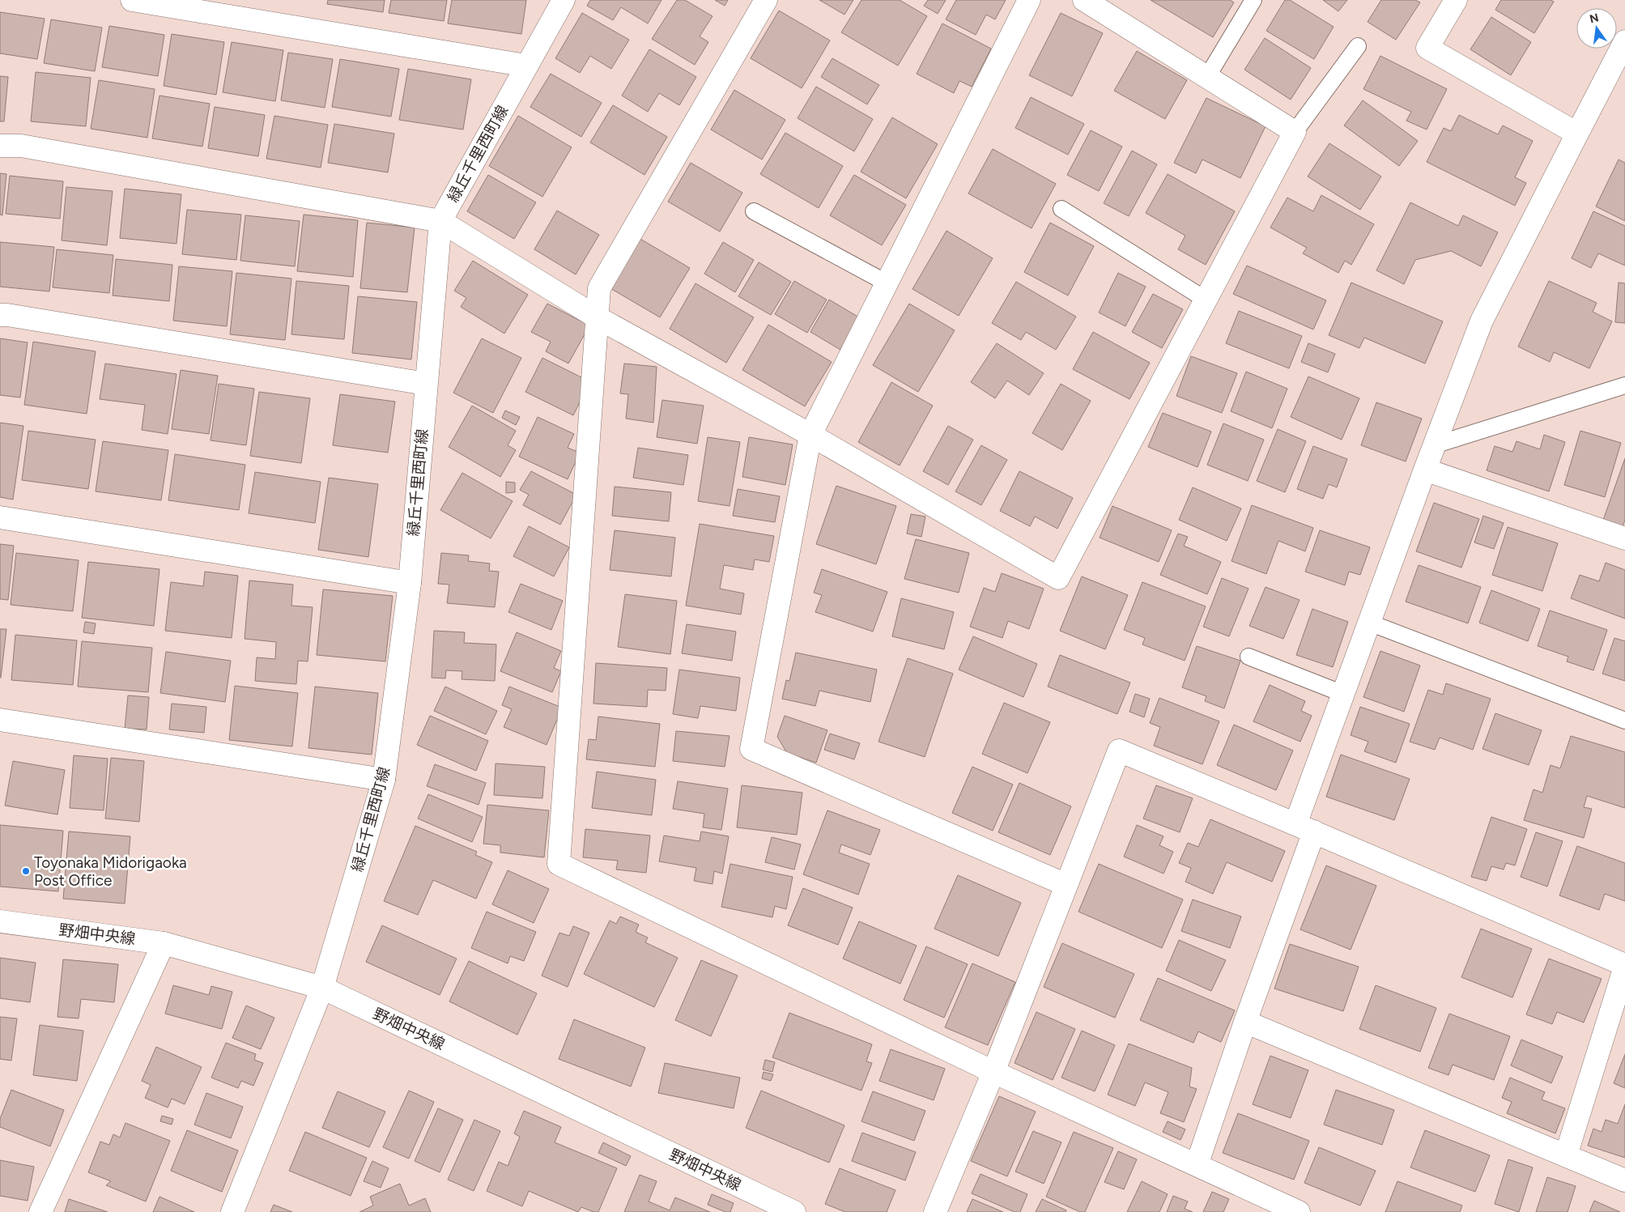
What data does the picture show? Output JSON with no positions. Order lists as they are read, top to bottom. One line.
{"streets":{"street":["緑丘千里西町線","野畑中央線"]},"crossings":[["緑丘千里西町線","野畑中央線"]],"places":["Toyonaka Midorigaoka Post Office"],"north":"top"}
